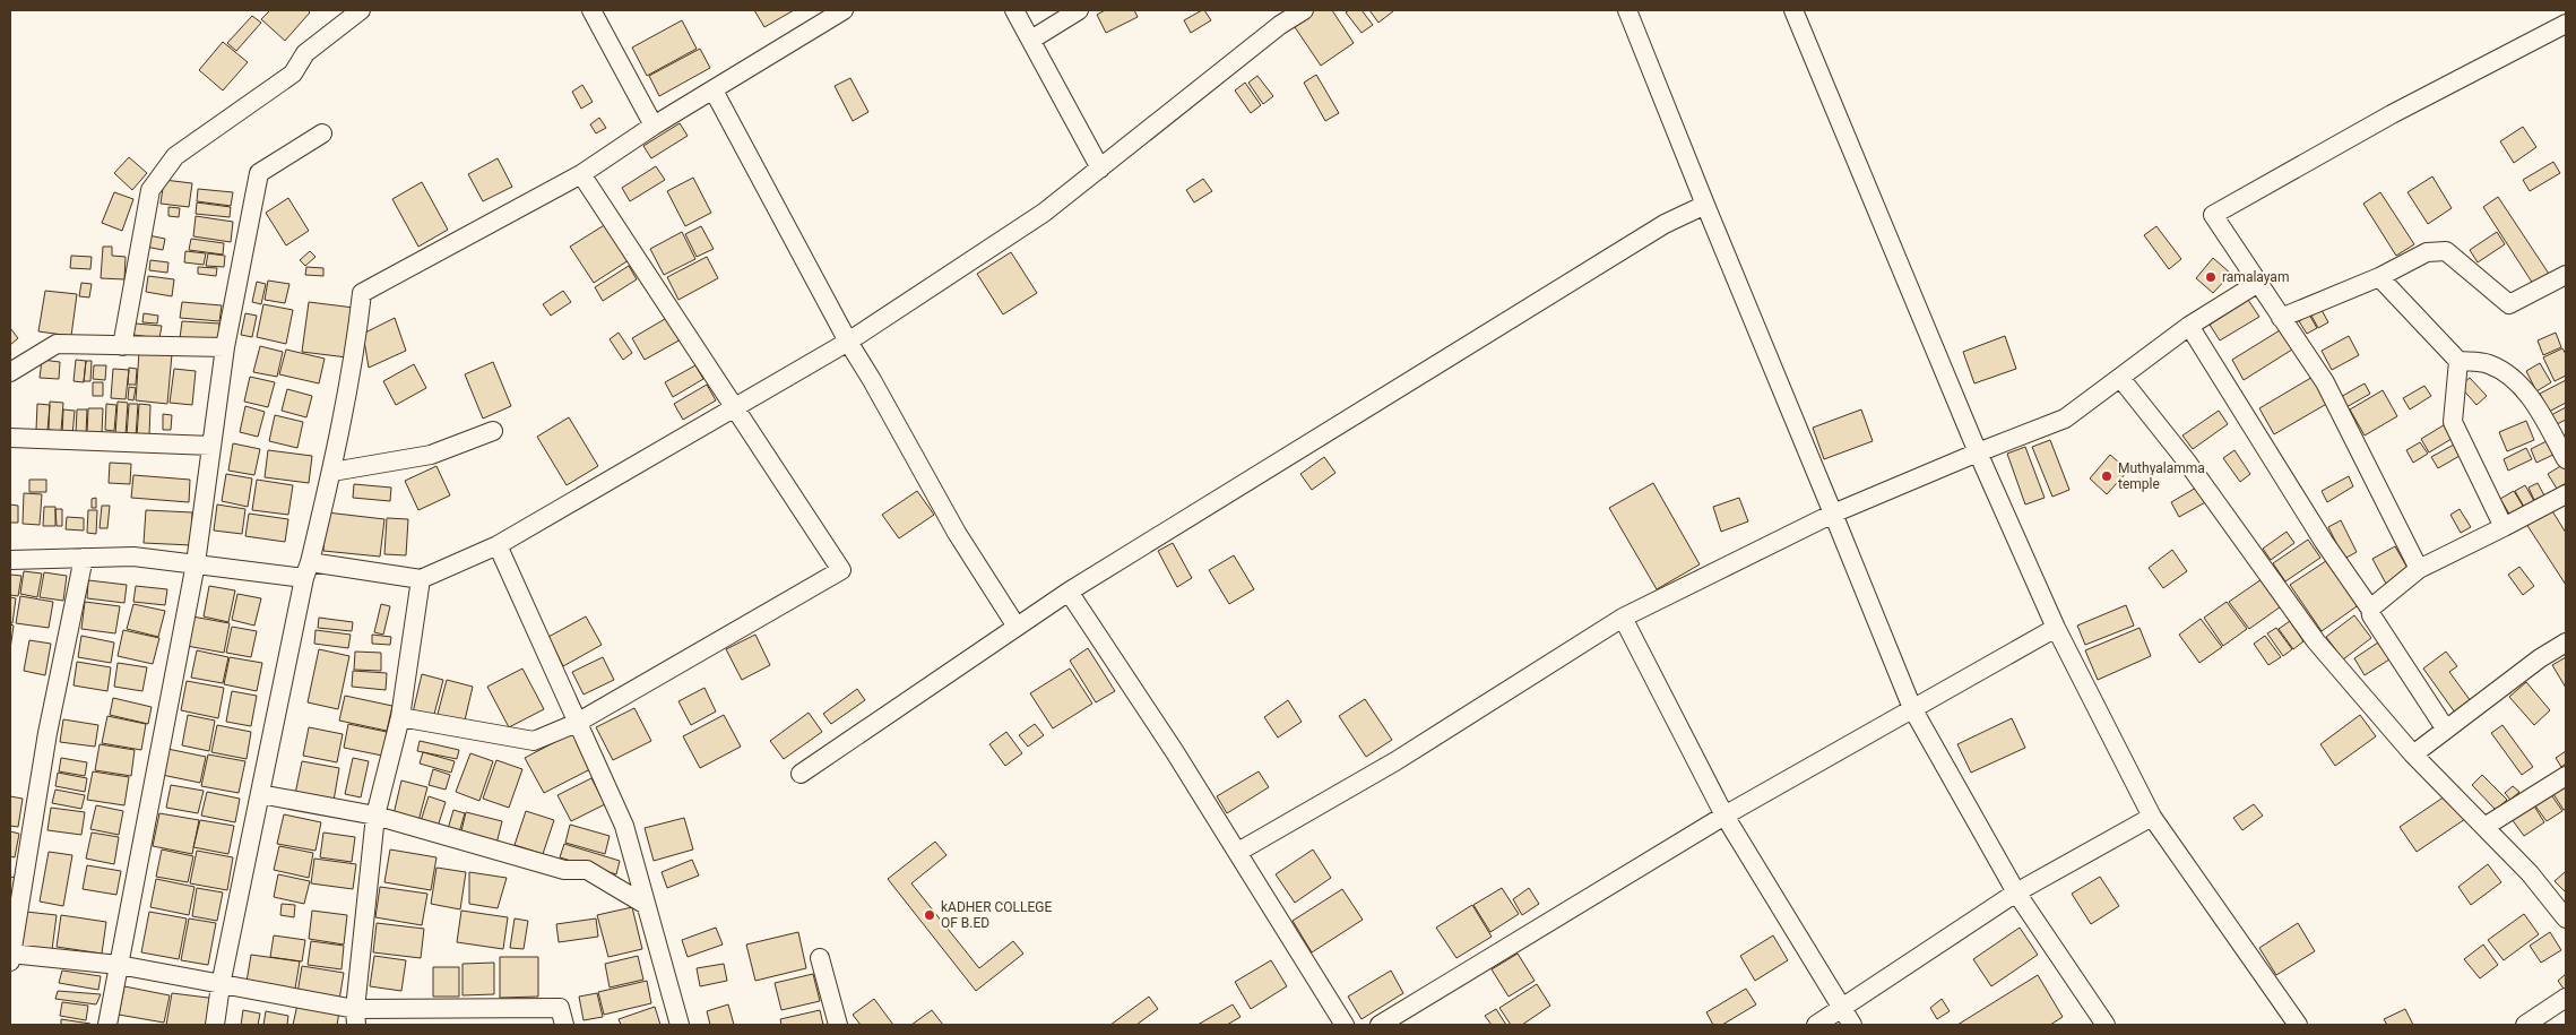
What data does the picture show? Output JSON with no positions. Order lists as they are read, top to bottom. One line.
{"places":["ramalayam","Muthyalamma temple","kADHER COLLEGE OF B.ED"]}
